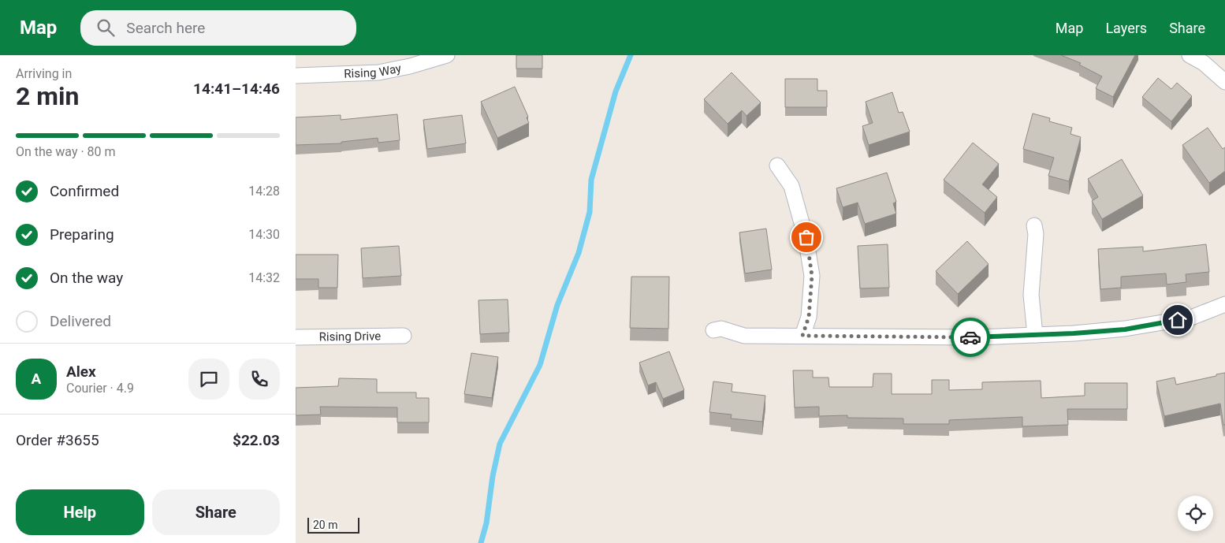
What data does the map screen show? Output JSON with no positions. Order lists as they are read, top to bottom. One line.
{"streets":{"street":["Rising Way","Rising Drive"]},"scale_bar":"20 m","page":{"header":"Map","search":"Search here","nav":["Map","Layers","Share"],"heading":["2 min","Arriving in","14:41–14:46"],"panel":["Alex","Courier · 4.9","Order #3655","$22.03"],"bar":"On the way · 80 m","list":[["Confirmed","14:28"],["Preparing","14:30"],["On the way","14:32"],"Delivered"],"round":"A","buttons":["Help","Share"],"scale":"20 m"}}
